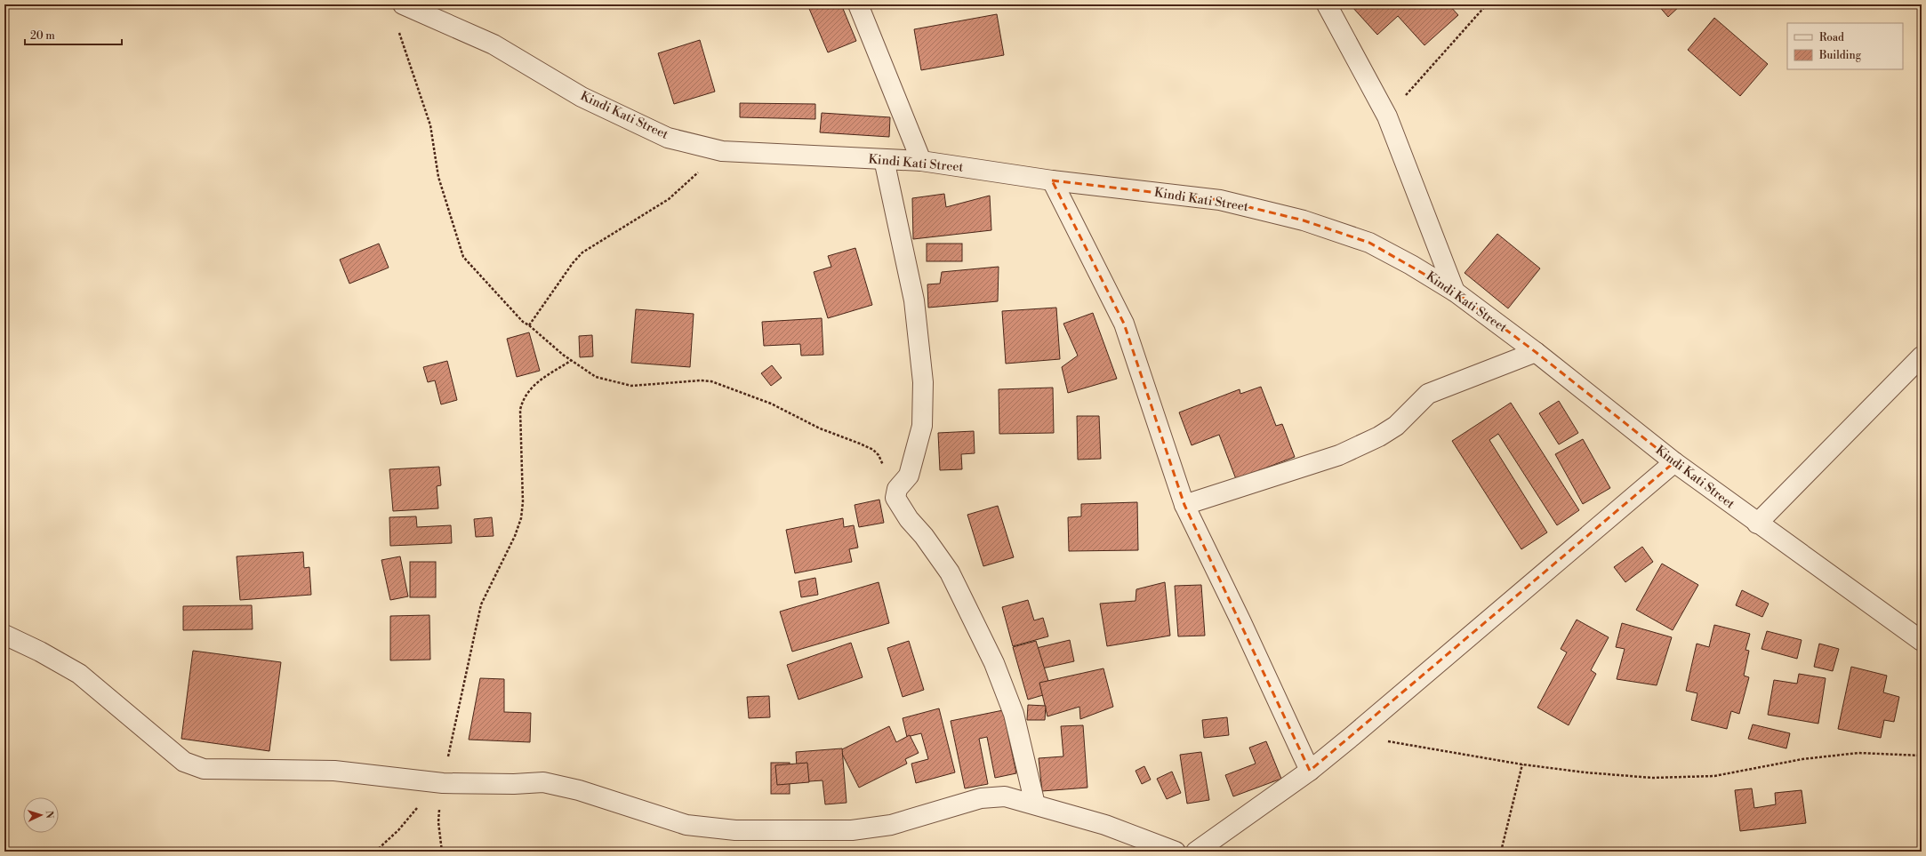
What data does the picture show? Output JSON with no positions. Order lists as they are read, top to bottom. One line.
{"streets":{"street":["Kindi Kati Street"]},"legend":["Road","Building"],"scale_bar":"20 m","north":"right"}
